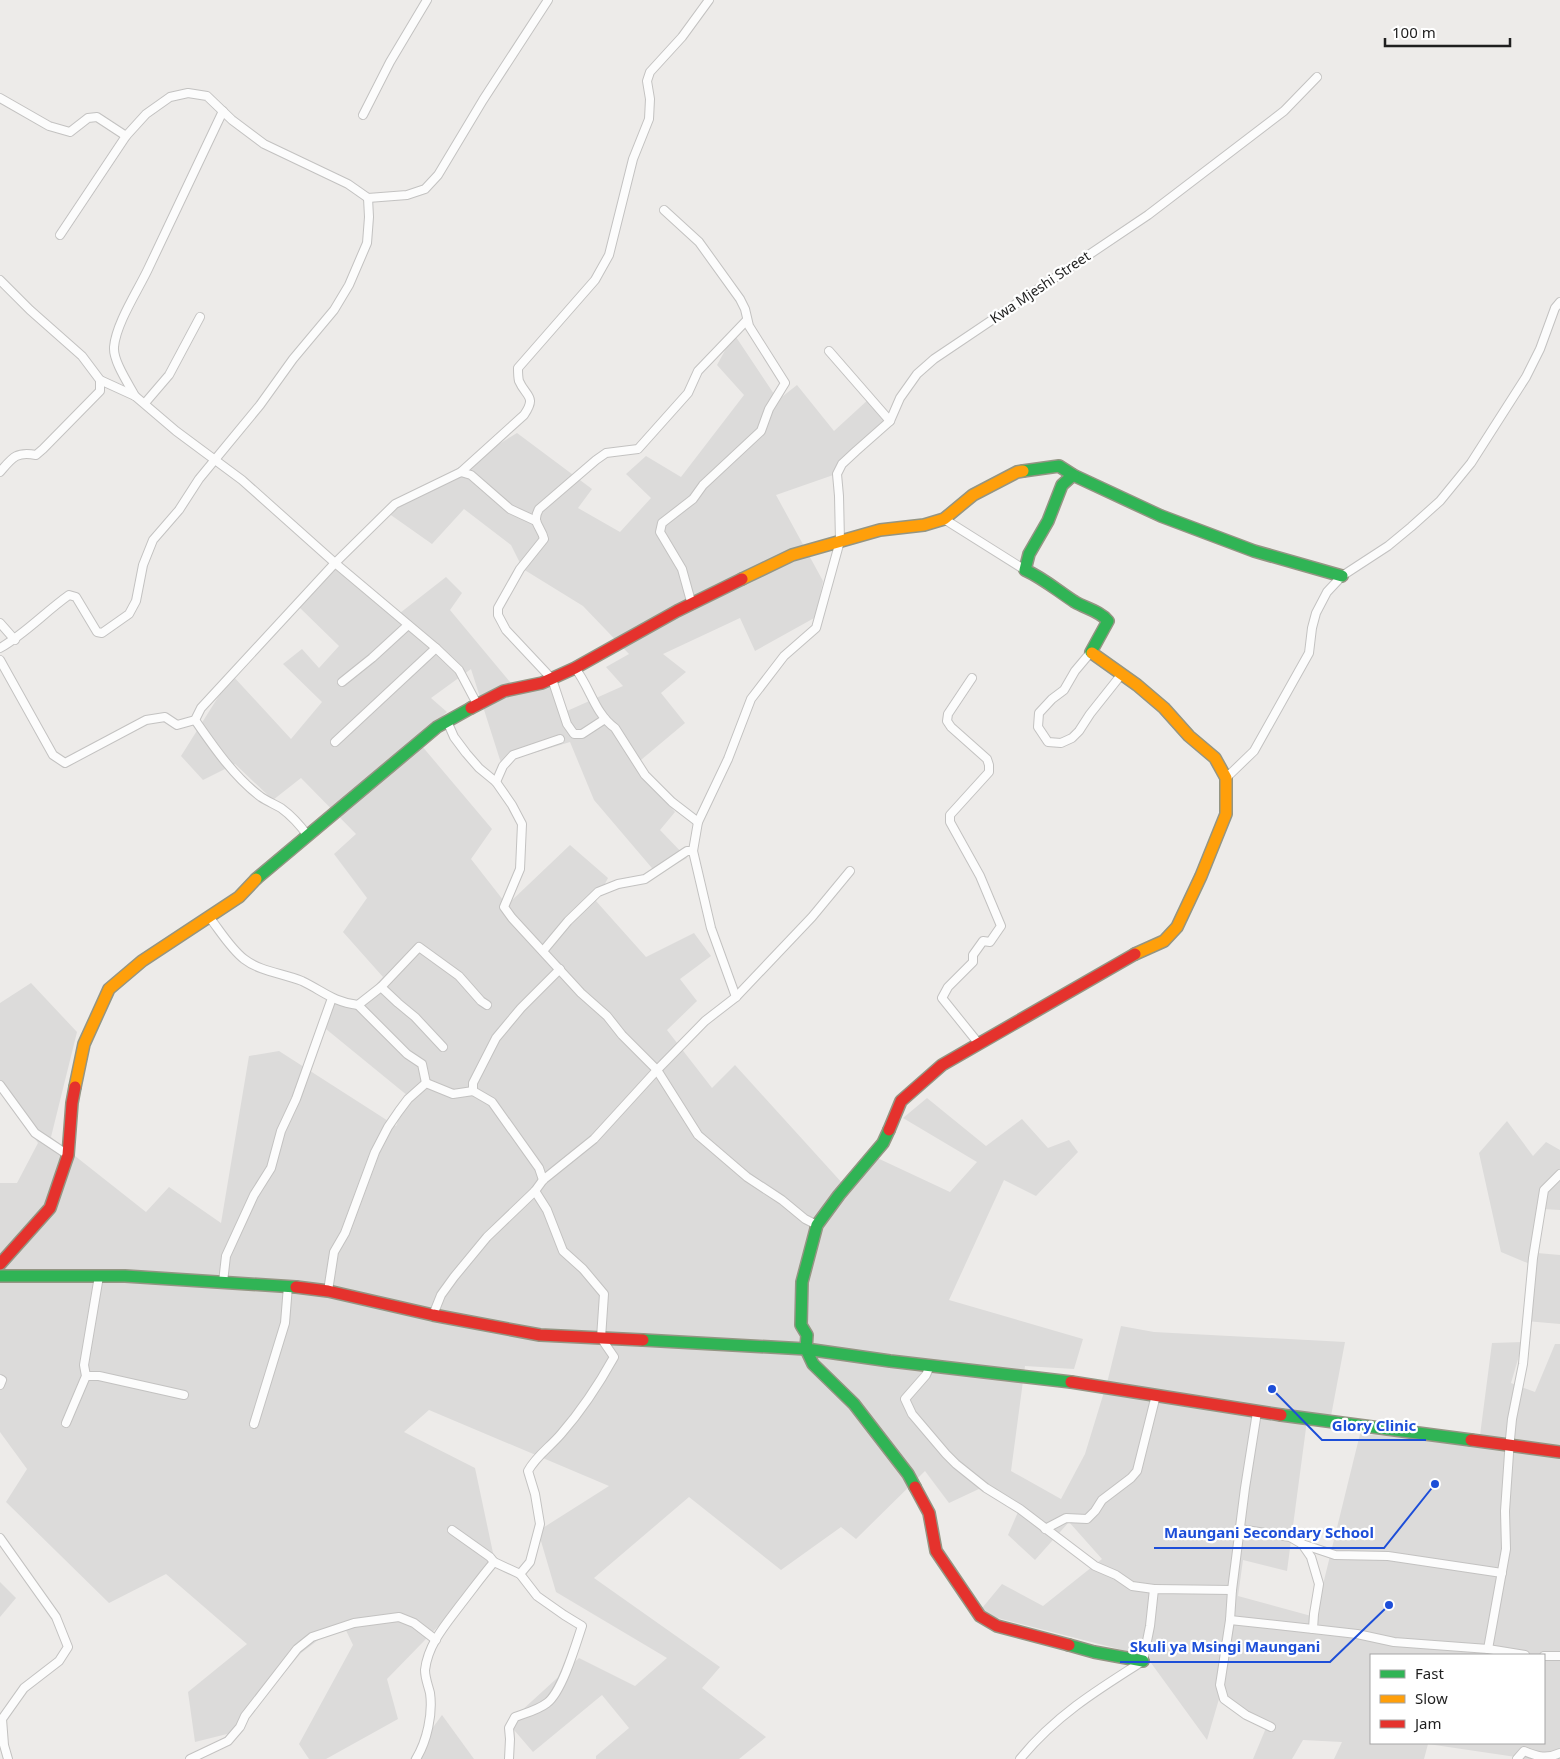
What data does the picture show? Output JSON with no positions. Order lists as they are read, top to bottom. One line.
{"streets":{"street":["Kwa Mjeshi Street"]},"places":["Glory Clinic","Maungani Secondary School","Skuli ya Msingi Maungani"],"legend":["Fast","Slow","Jam"],"scale_bar":"100 m"}
